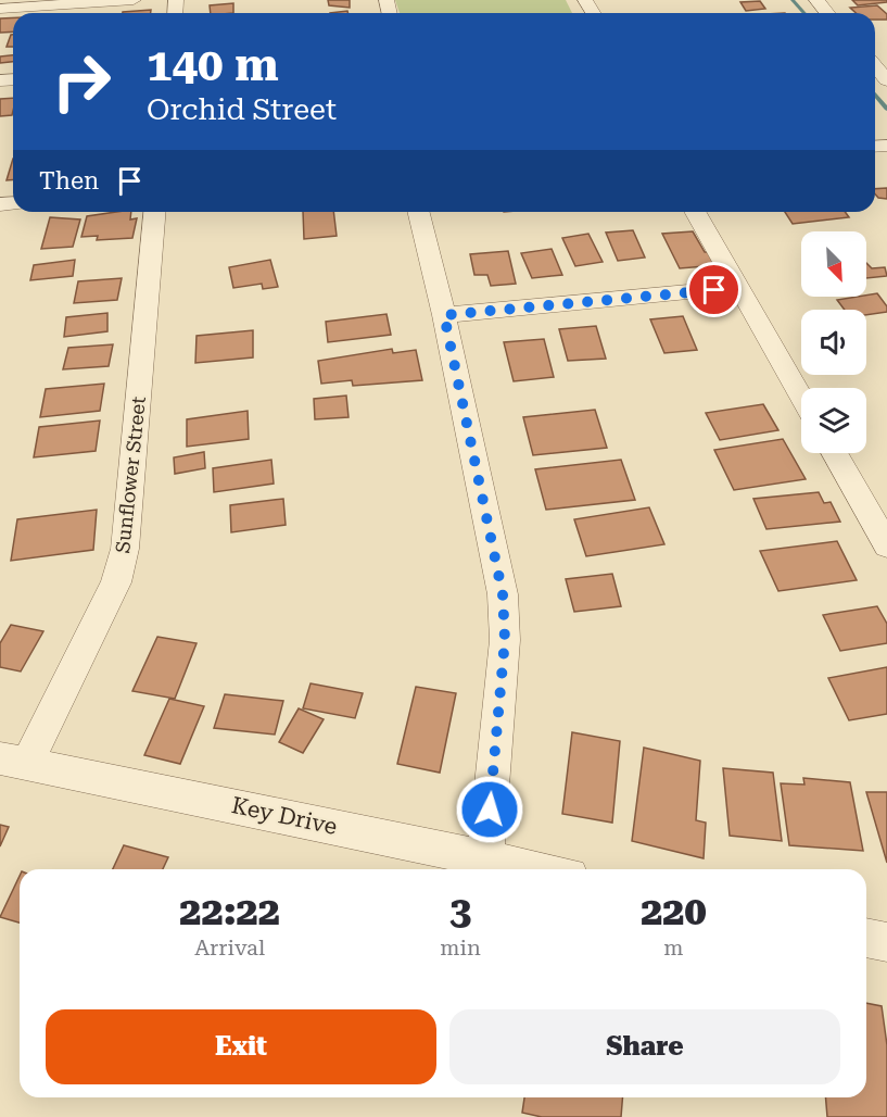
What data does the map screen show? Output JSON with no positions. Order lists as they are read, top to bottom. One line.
{"streets":{"street":["Sunflower Street","Key Drive"]},"crossings":[["Sunflower Street","Key Drive"]],"north":"bottom right","page":{"turn":["140 m","Orchid Street"],"then":"Then","eta":["22:22","Arrival","3","min","220","m"],"buttons":["Exit","Share"]}}
